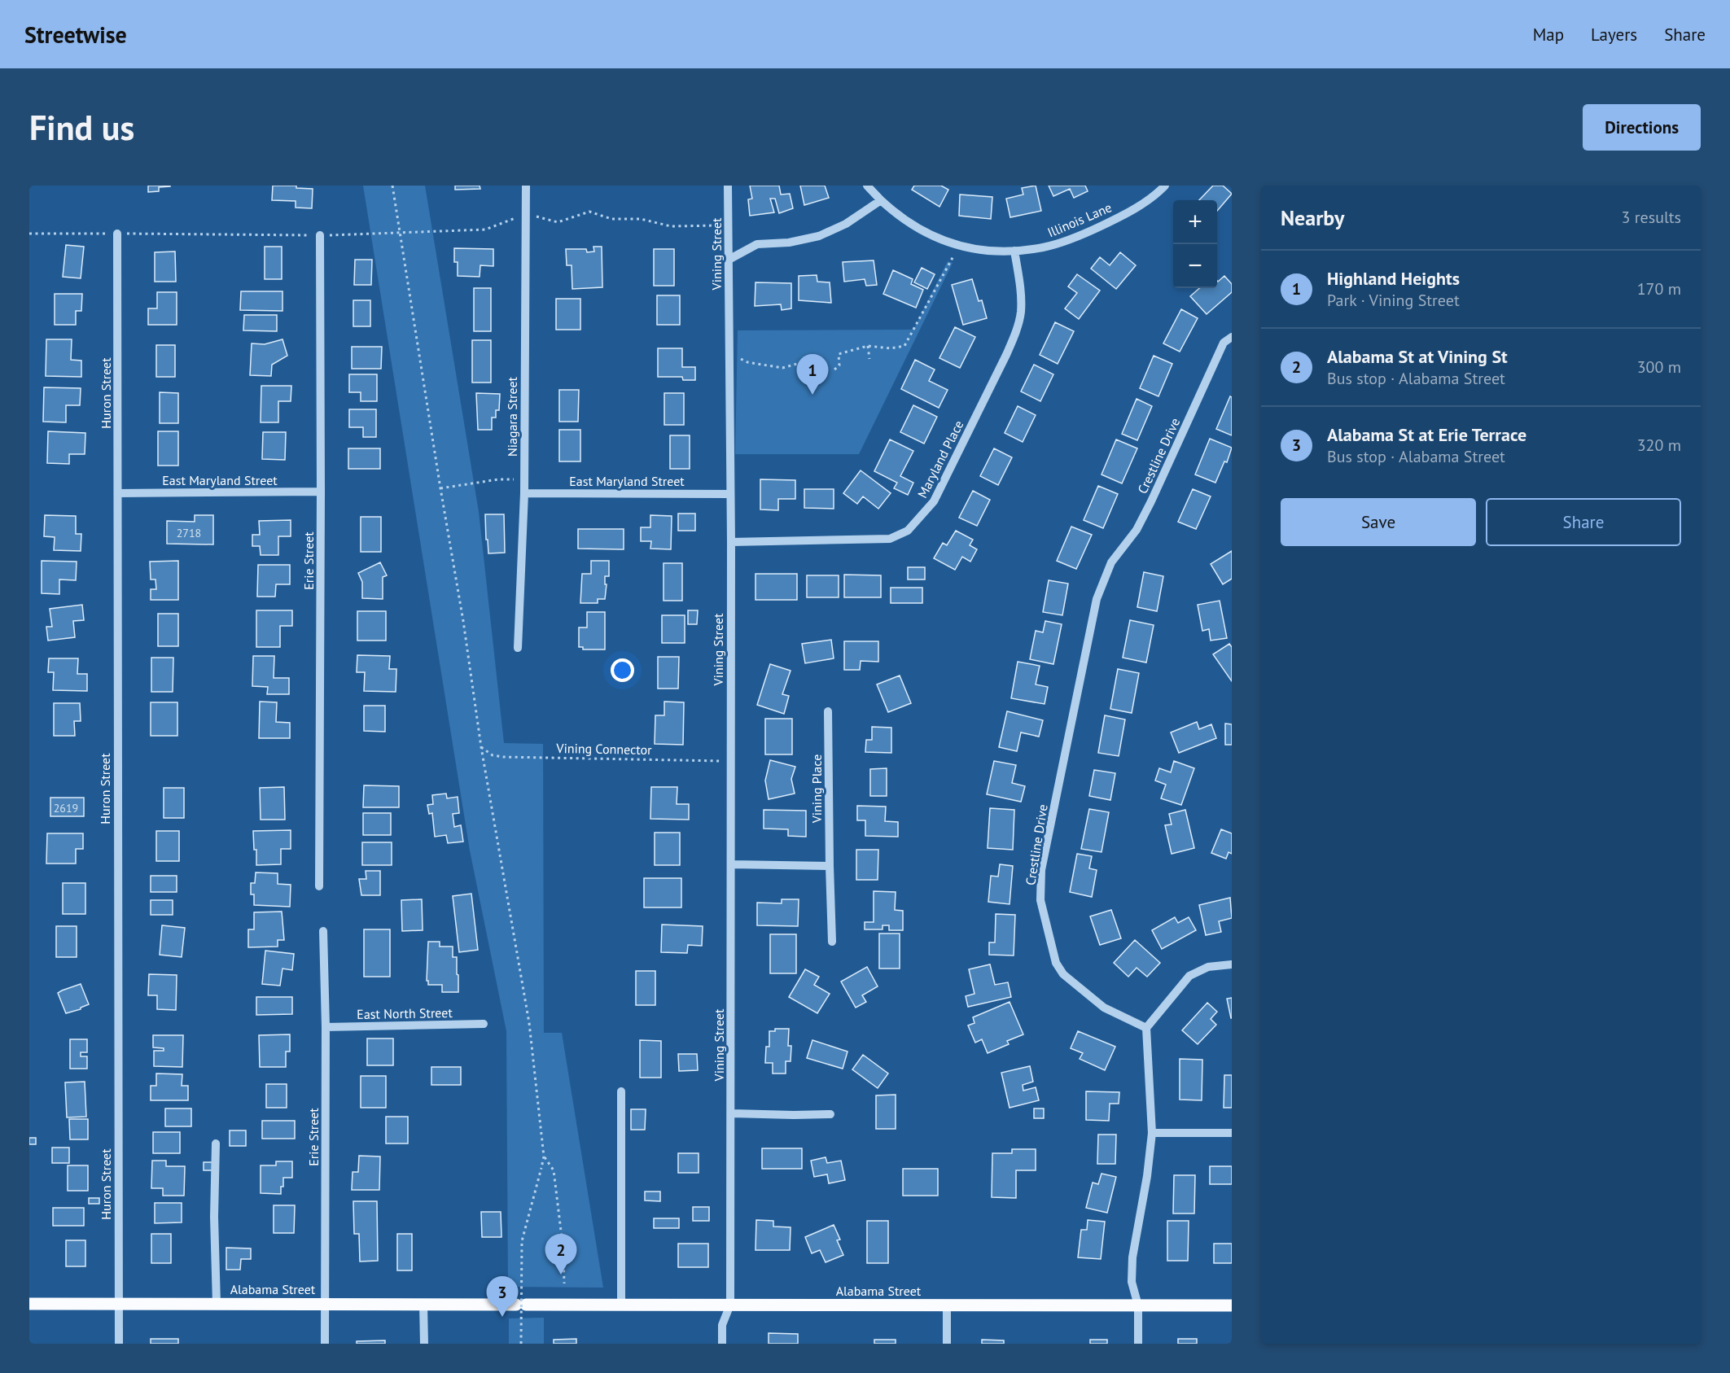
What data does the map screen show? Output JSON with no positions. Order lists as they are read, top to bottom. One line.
{"streets":{"main road":["Alabama Street"],"street":["Illinois Lane","Vining Street","Huron Street","Niagara Street","Crestline Drive","Maryland Place","East Maryland Street","Erie Street","Vining Place","East North Street"],"path":["Vining Connector"]},"crossings":[["Illinois Lane","Maryland Place"],["Vining Street","Maryland Place"],["Vining Street","East Maryland Street"],["Vining Street","Vining Connector"],["Vining Street","Alabama Street"],["Huron Street","East Maryland Street"],["Huron Street","Alabama Street"],["Niagara Street","East Maryland Street"],["East Maryland Street","Erie Street"],["Erie Street","East North Street"],["Erie Street","Alabama Street"]],"house_numbers":["2718","2619"],"page":{"header":"Streetwise","nav":["Map","Layers","Share"],"buttons":["Directions",["Save","Share"]],"title":"Find us","heading":["Nearby","3 results"],"map_buttons":["+","−"],"list":[{"mark":"1","name":"Highland Heights","note":"Park · Vining Street","value":"170 m"},{"mark":"2","name":"Alabama St at Vining St","note":"Bus stop · Alabama Street","value":"300 m"},{"mark":"3","name":"Alabama St at Erie Terrace","note":"Bus stop · Alabama Street","value":"320 m"}],"pins":["1","2","3"]}}
